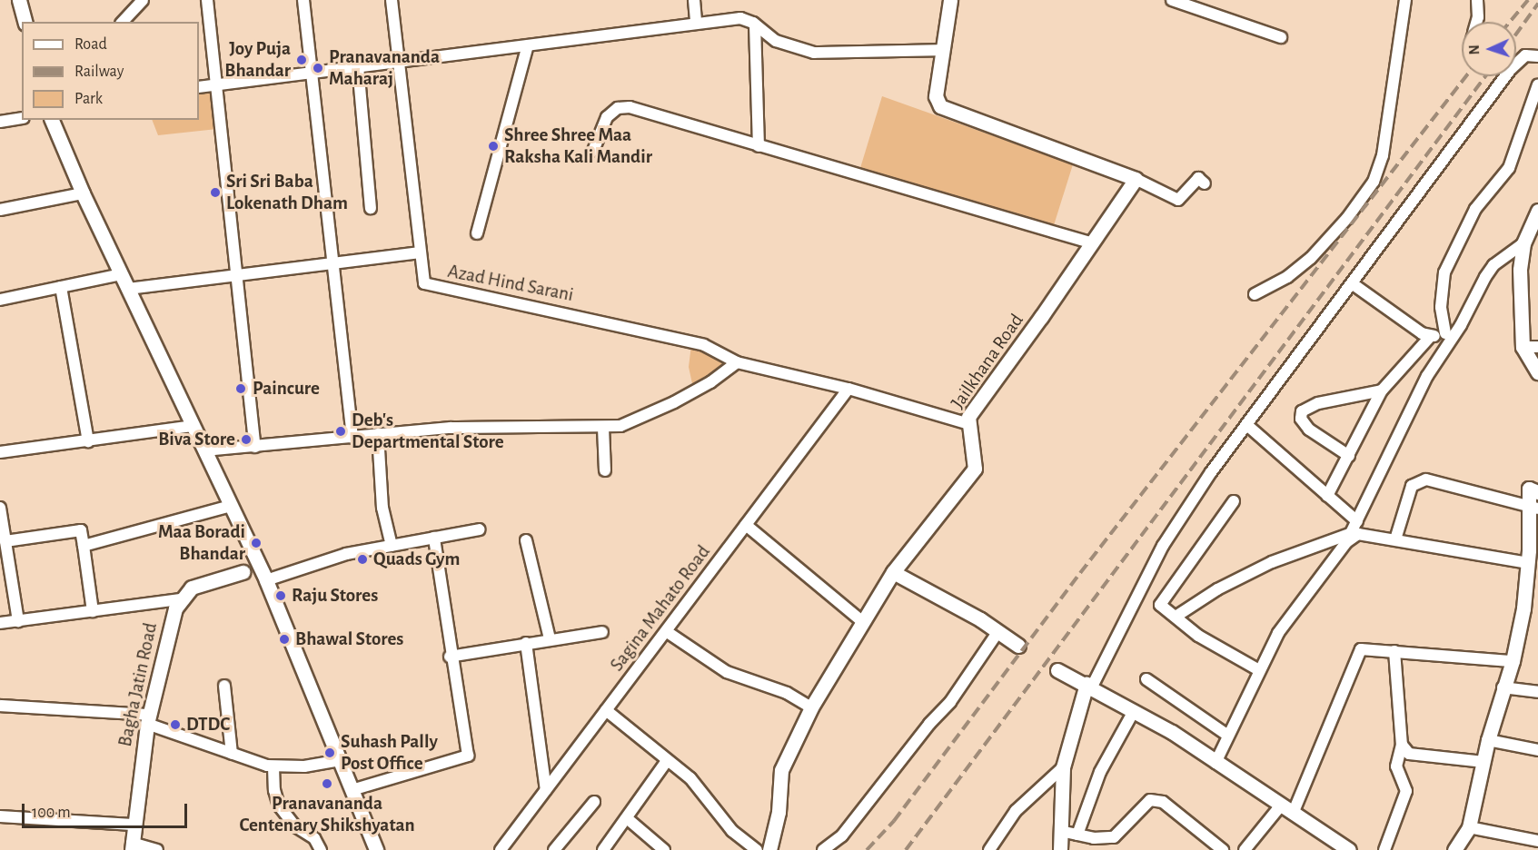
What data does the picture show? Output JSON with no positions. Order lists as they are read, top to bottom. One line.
{"streets":{"street":["Azad Hind Sarani","Jailkhana Road","Sagina Mahato Road","Bagha Jatin Road"]},"places":["Joy Puja Bhandar","Pranavananda Maharaj","Shree Shree Maa Raksha Kali Mandir","Sri Sri Baba Lokenath Dham","Paincure","Deb's Departmental Store","Biva Store","Maa Boradi Bhandar","Quads Gym","Raju Stores","Bhawal Stores","DTDC","Suhash Pally Post Office","Pranavananda Centenary Shikshyatan"],"legend":["Road","Railway","Park"],"scale_bar":"100 m","north":"left"}
